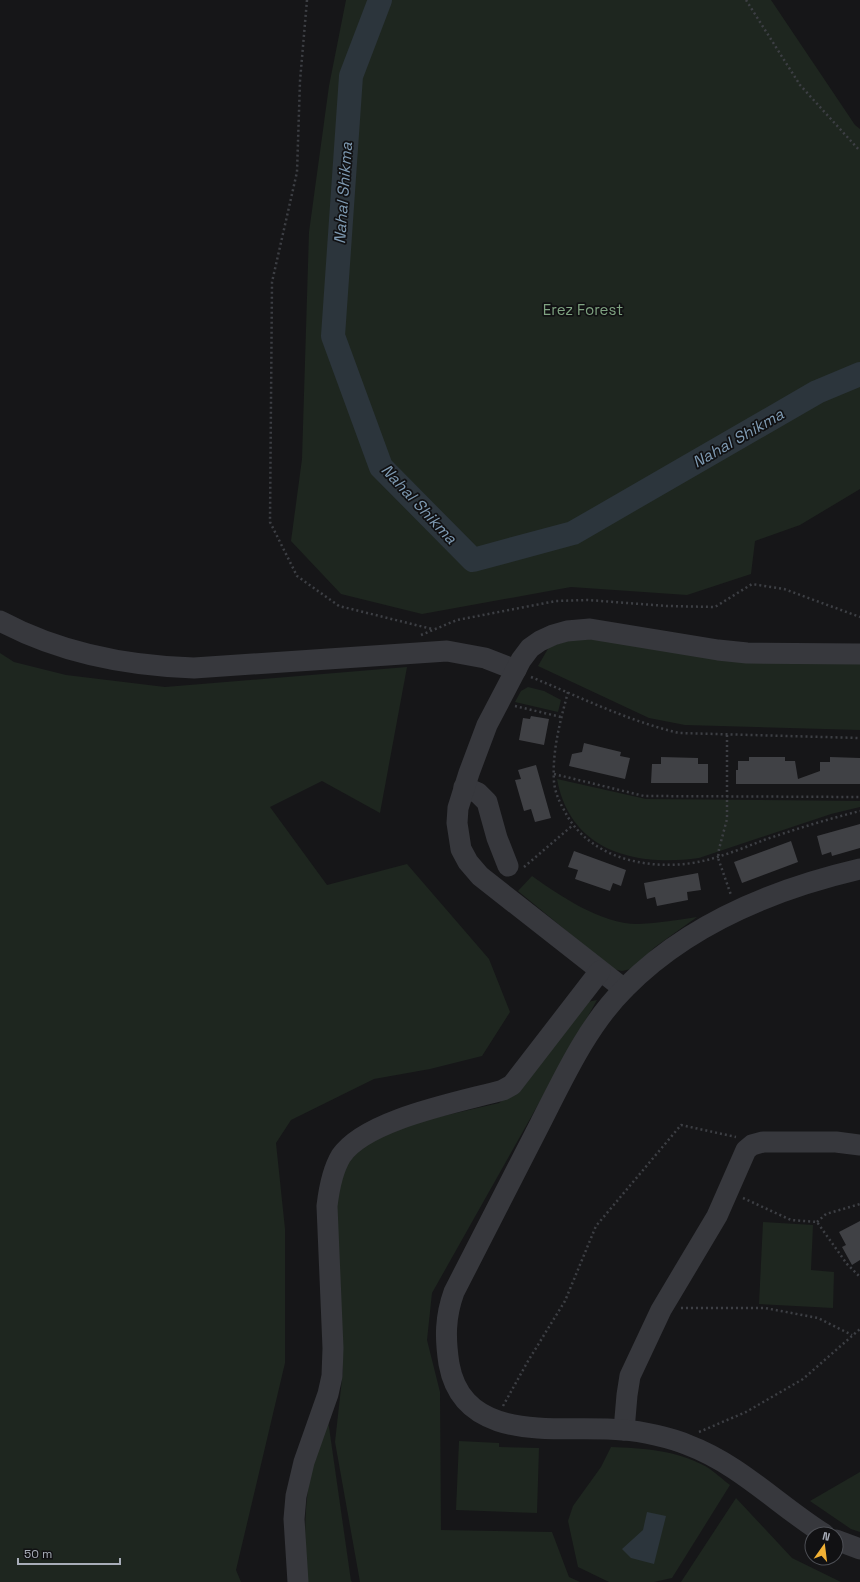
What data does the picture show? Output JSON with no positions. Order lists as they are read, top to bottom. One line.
{"water":["Nahal Shikma"],"parks":["Erez Forest"],"scale_bar":"50 m","north":"top"}
